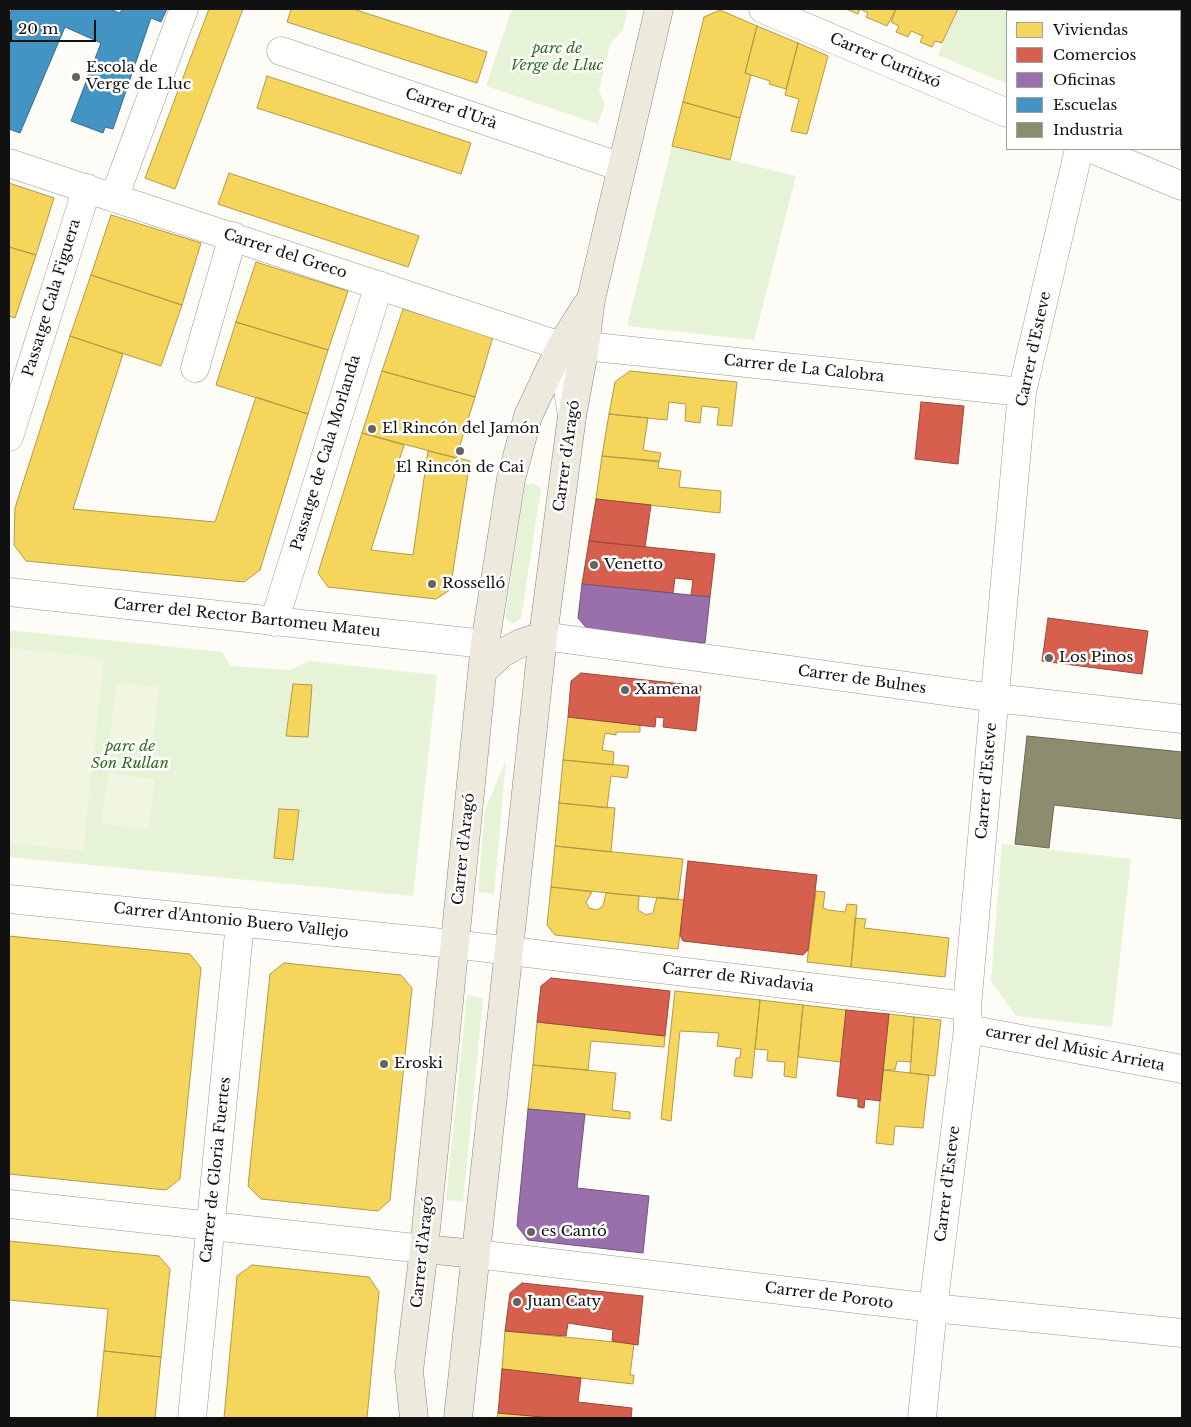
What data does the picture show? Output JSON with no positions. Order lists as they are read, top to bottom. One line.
{"streets":{"main road":["Carrer d'Aragó"],"street":["Carrer Curtitxó","Carrer d'Urà","Carrer del Greco","Passatge Cala Figuera","Carrer d'Esteve","Carrer de La Calobra","Passatge de Cala Morlanda","Carrer del Rector Bartomeu Mateu","Carrer de Bulnes","Carrer d'Antonio Buero Vallejo","Carrer de Rivadavia","carrer del Músic Arrieta","Carrer de Gloria Fuertes","Carrer de Poroto"]},"crossings":[["Carrer d'Urà","Carrer d'Aragó"],["Carrer del Greco","Passatge Cala Figuera"],["Carrer del Greco","Carrer de La Calobra"],["Carrer del Greco","Passatge de Cala Morlanda"],["Carrer del Greco","Carrer d'Aragó"],["Carrer d'Esteve","Carrer de La Calobra"],["Carrer d'Esteve","Carrer de Bulnes"],["Carrer d'Esteve","Carrer de Rivadavia"],["Carrer d'Esteve","carrer del Músic Arrieta"],["Carrer d'Esteve","Carrer de Poroto"],["Carrer de La Calobra","Carrer d'Aragó"],["Passatge de Cala Morlanda","Carrer del Rector Bartomeu Mateu"],["Carrer d'Aragó","Carrer del Rector Bartomeu Mateu"],["Carrer d'Aragó","Carrer de Bulnes"],["Carrer d'Aragó","Carrer d'Antonio Buero Vallejo"],["Carrer d'Aragó","Carrer de Rivadavia"],["Carrer d'Aragó","Carrer de Poroto"],["Carrer d'Antonio Buero Vallejo","Carrer de Rivadavia"],["Carrer d'Antonio Buero Vallejo","Carrer de Gloria Fuertes"],["Carrer de Rivadavia","carrer del Músic Arrieta"]],"parks":["parc de Verge de Lluc","parc de Son Rullan"],"places":["Escola de Verge de Lluc","El Rincón del Jamón","El Rincón de Cai","Venetto","Rosselló","Los Pinos","Xamena","Eroski","es Cantó","Juan Caty"],"legend":["Viviendas","Comercios","Oficinas","Escuelas","Industria"],"scale_bar":"20 m"}
